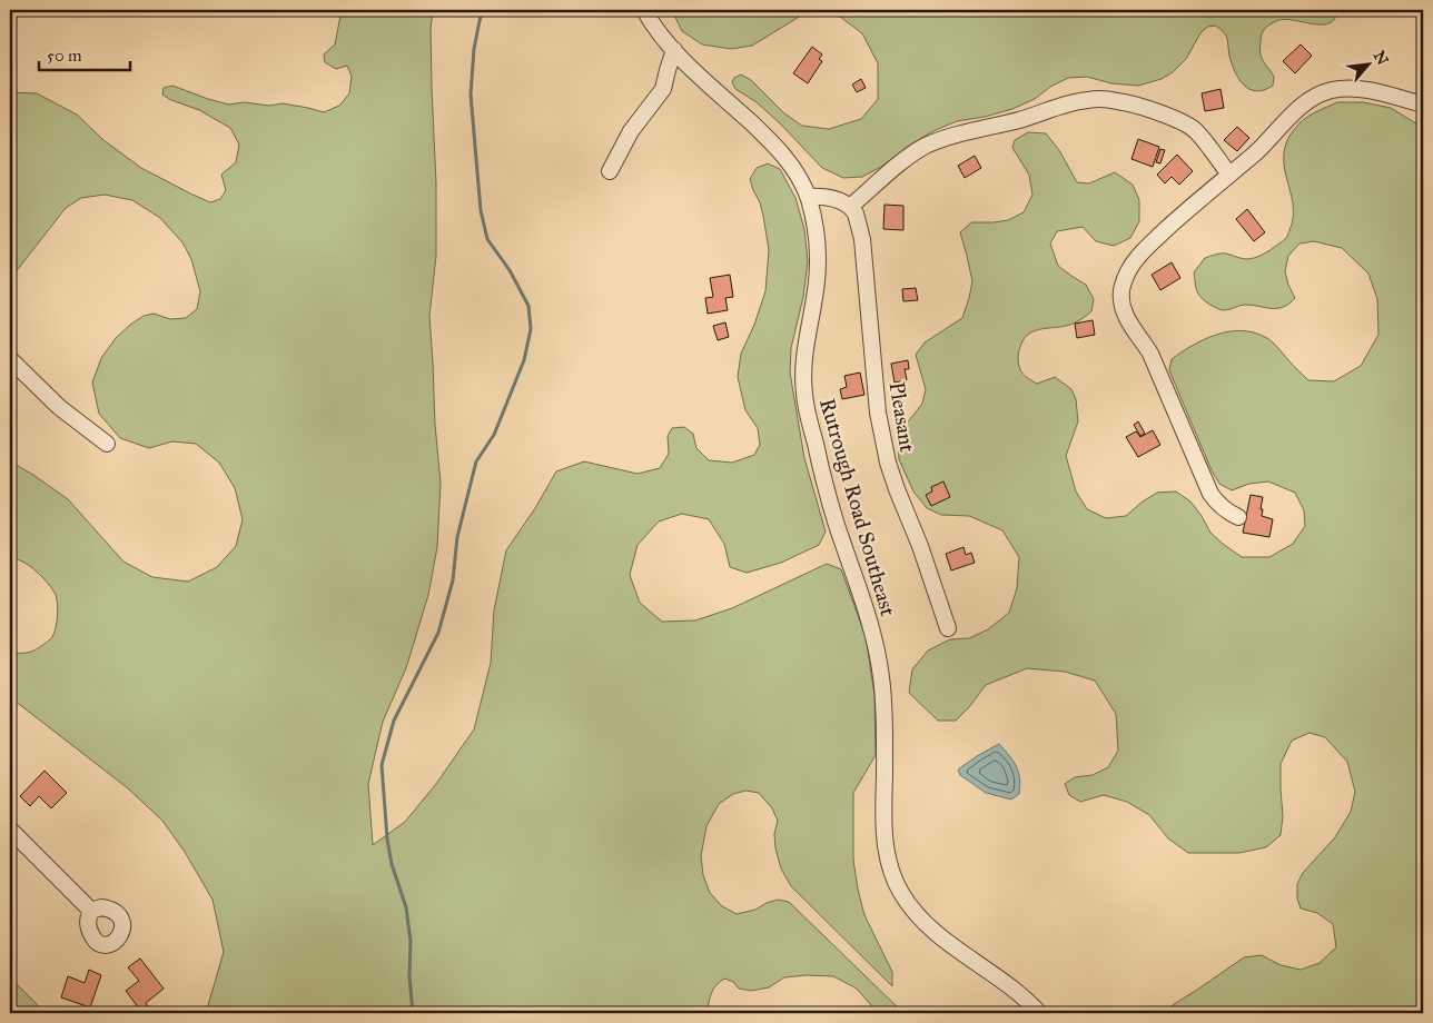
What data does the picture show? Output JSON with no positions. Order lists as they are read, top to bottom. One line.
{"streets":{"street":["Pleasant","Rutrough Road Southeast"]},"scale_bar":"50 m","north":"top right"}
